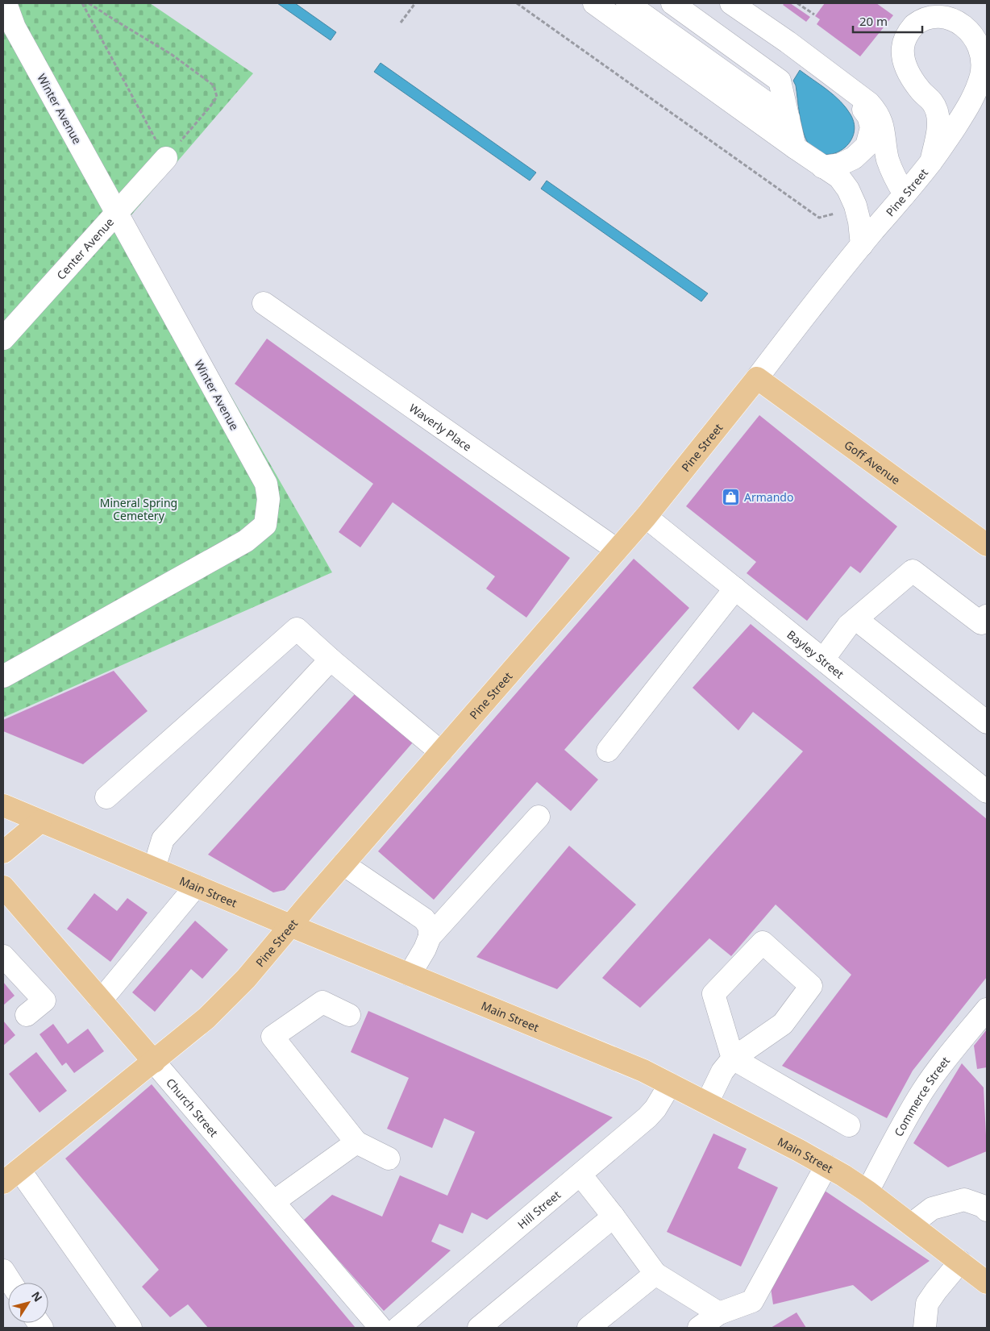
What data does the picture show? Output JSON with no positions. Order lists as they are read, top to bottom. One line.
{"streets":{"main road":["Pine Street","Goff Avenue","Main Street","Church Street"],"street":["Winter Avenue","Center Avenue","Waverly Place","Bayley Street","Commerce Street","Hill Street"]},"crossings":[["Winter Avenue","Center Avenue"],["Pine Street","Waverly Place"],["Pine Street","Goff Avenue"],["Pine Street","Bayley Street"],["Pine Street","Main Street"],["Pine Street","Church Street"],["Main Street","Commerce Street"],["Main Street","Hill Street"]],"parks":["Mineral Spring Cemetery"],"places":{"shop":["Armando"]},"scale_bar":"20 m","north":"top right"}
